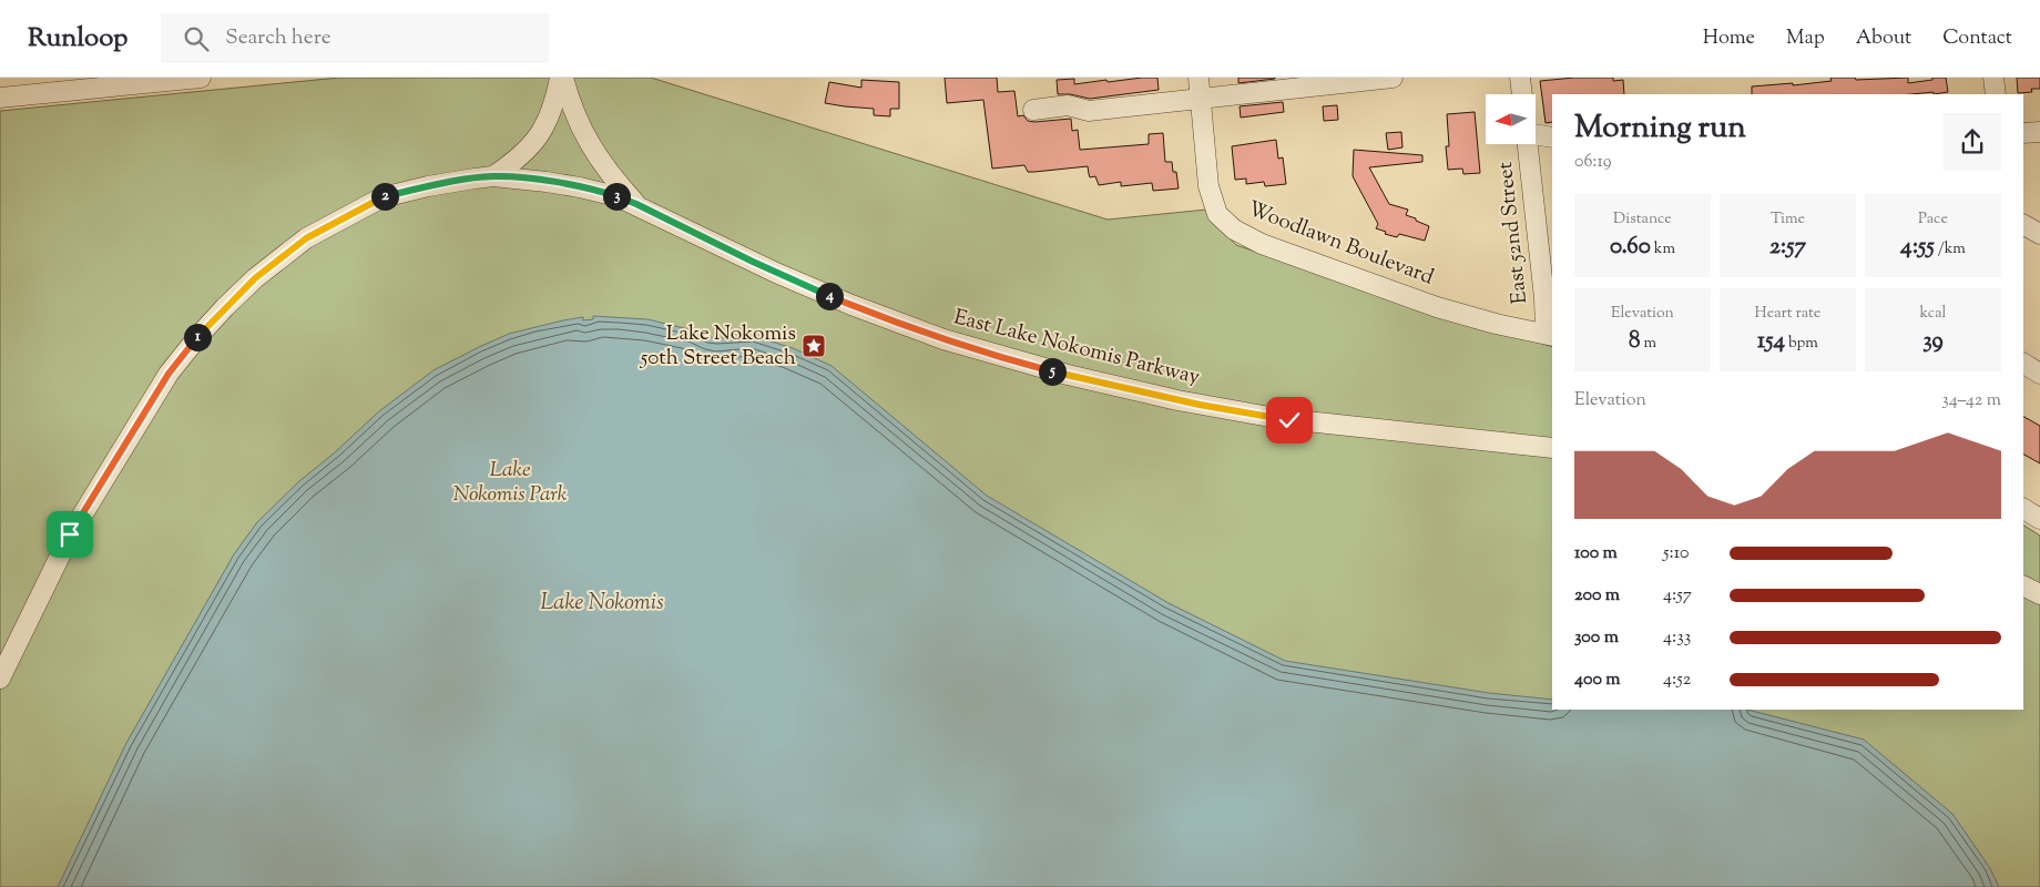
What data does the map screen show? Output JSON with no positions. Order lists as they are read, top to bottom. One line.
{"streets":{"street":["East 52nd Street","Woodlawn Boulevard","East Lake Nokomis Parkway"]},"crossings":[["East 52nd Street","Woodlawn Boulevard"]],"water":["Lake Nokomis"],"parks":["Lake Nokomis Park"],"places":{"place":["Lake Nokomis 50th Street Beach"]},"north":"left","page":{"header":"Runloop","search":"Search here","nav":["Home","Map","About","Contact"],"heading":["Morning run","06:19"],"pins":["2","3","4","1","5"],"stats":[["Distance","0.60 km"],["Time","2:57"],["Pace","4:55 /km"],["Elevation","8 m"],["Heart rate","154 bpm"],["kcal","39"]],"chart":["Elevation","34–42 m"],"list":[{"name":"100 m","note":"5:10"},{"name":"200 m","note":"4:57"},{"name":"300 m","note":"4:33"},{"name":"400 m","note":"4:52"}]}}
